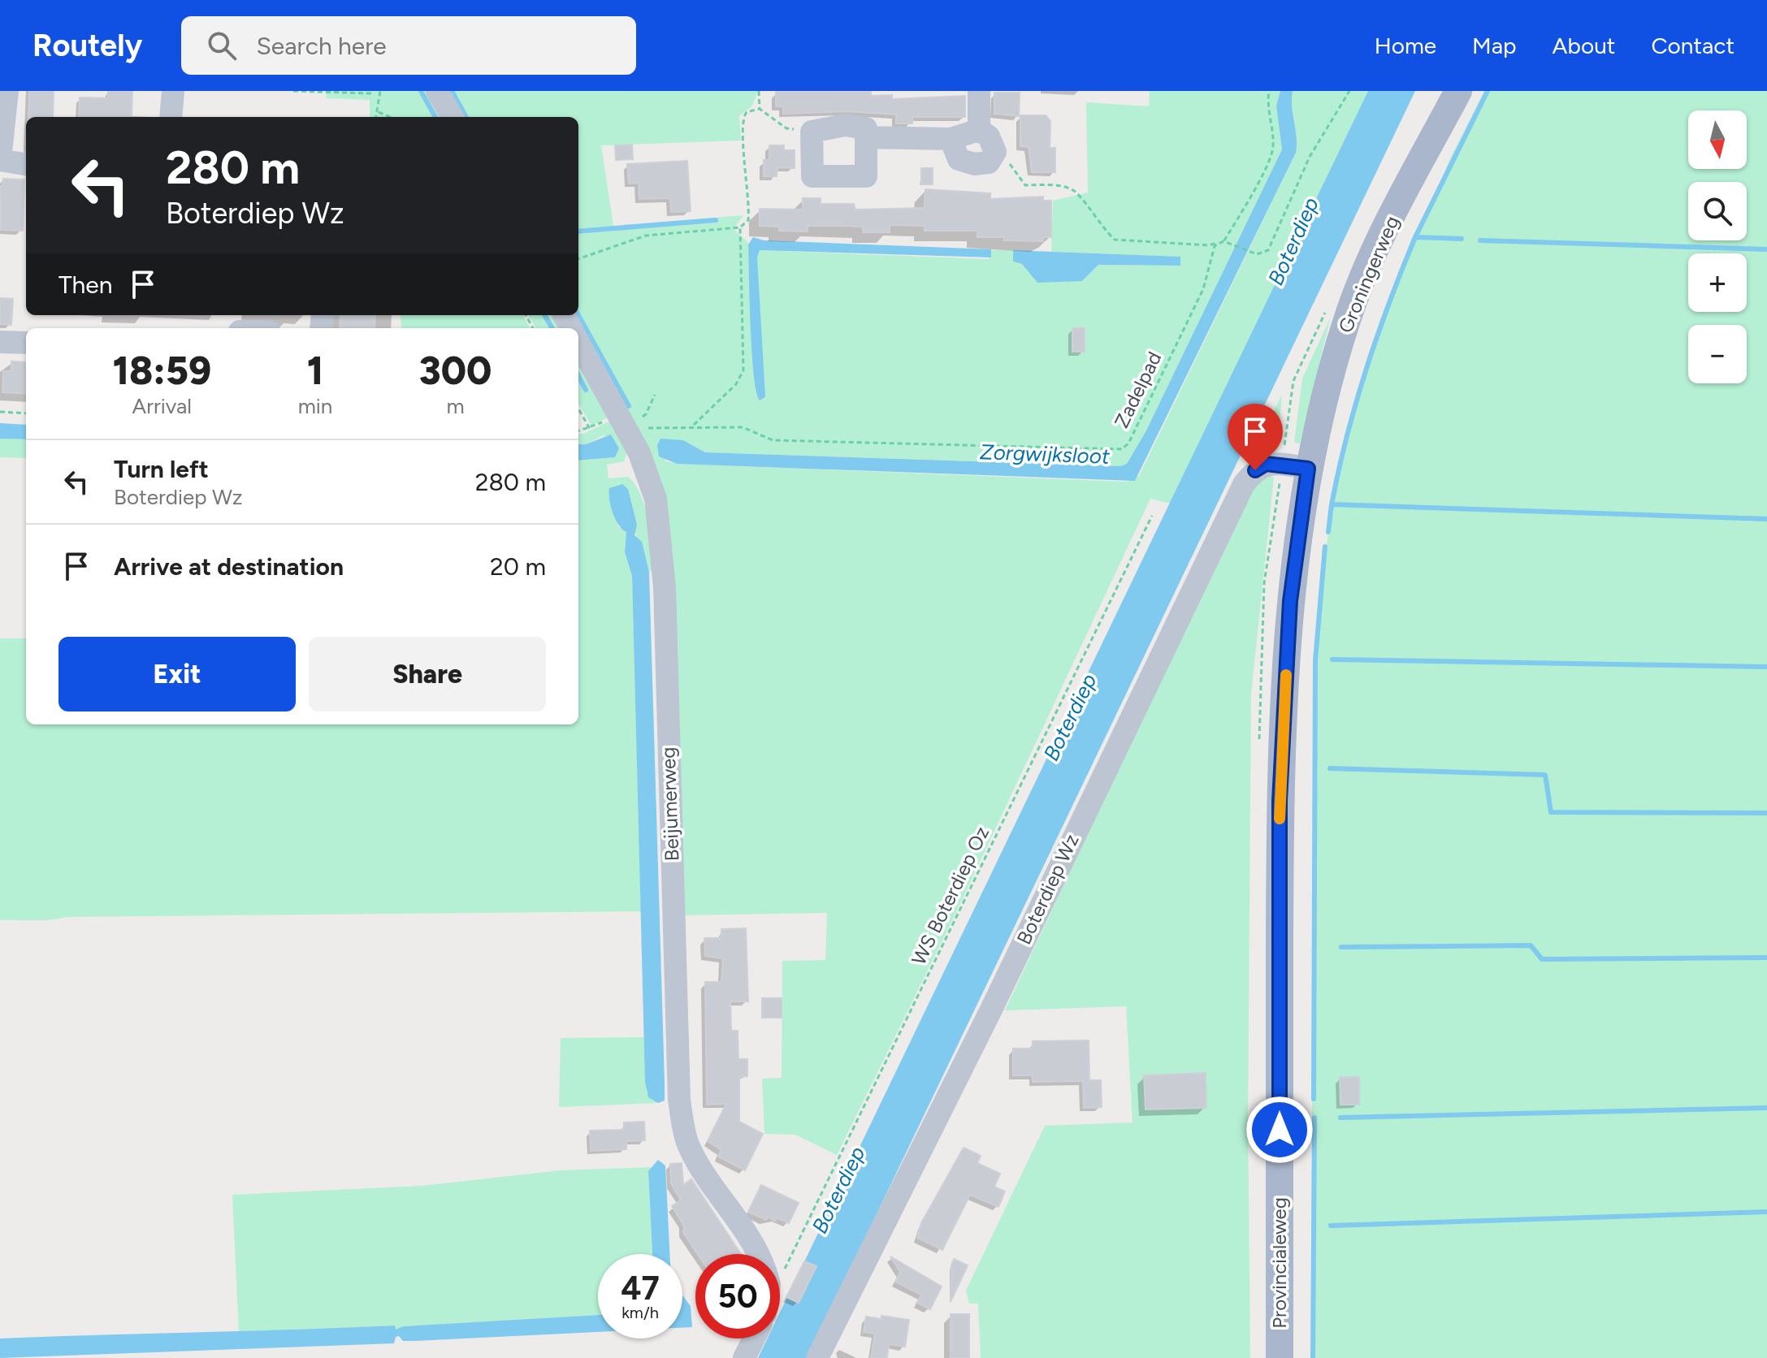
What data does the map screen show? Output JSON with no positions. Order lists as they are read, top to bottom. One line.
{"streets":{"main road":["Groningerweg","Provincialeweg"],"street":["Beijumerweg","Boterdiep Wz"],"path":["Zadelpad","WS Boterdiep Oz"]},"crossings":[["Groningerweg","Boterdiep Wz"],["Groningerweg","Provincialeweg"],["Zadelpad","Beijumerweg"],["Boterdiep Wz","Provincialeweg"]],"water":["Boterdiep","Zorgwijksloot"],"north":"bottom","page":{"header":"Routely","search":"Search here","nav":["Home","Map","About","Contact"],"map_buttons":["+","−"],"turn":["280 m","Boterdiep Wz"],"then":"Then","eta":["18:59","Arrival","1","min","300","m"],"list":[{"name":"Turn left","note":"Boterdiep Wz","value":"280 m"},{"name":"Arrive at destination","value":"20 m"}],"buttons":["Exit","Share"],"speed":"47 km/h","limit":"50"}}
